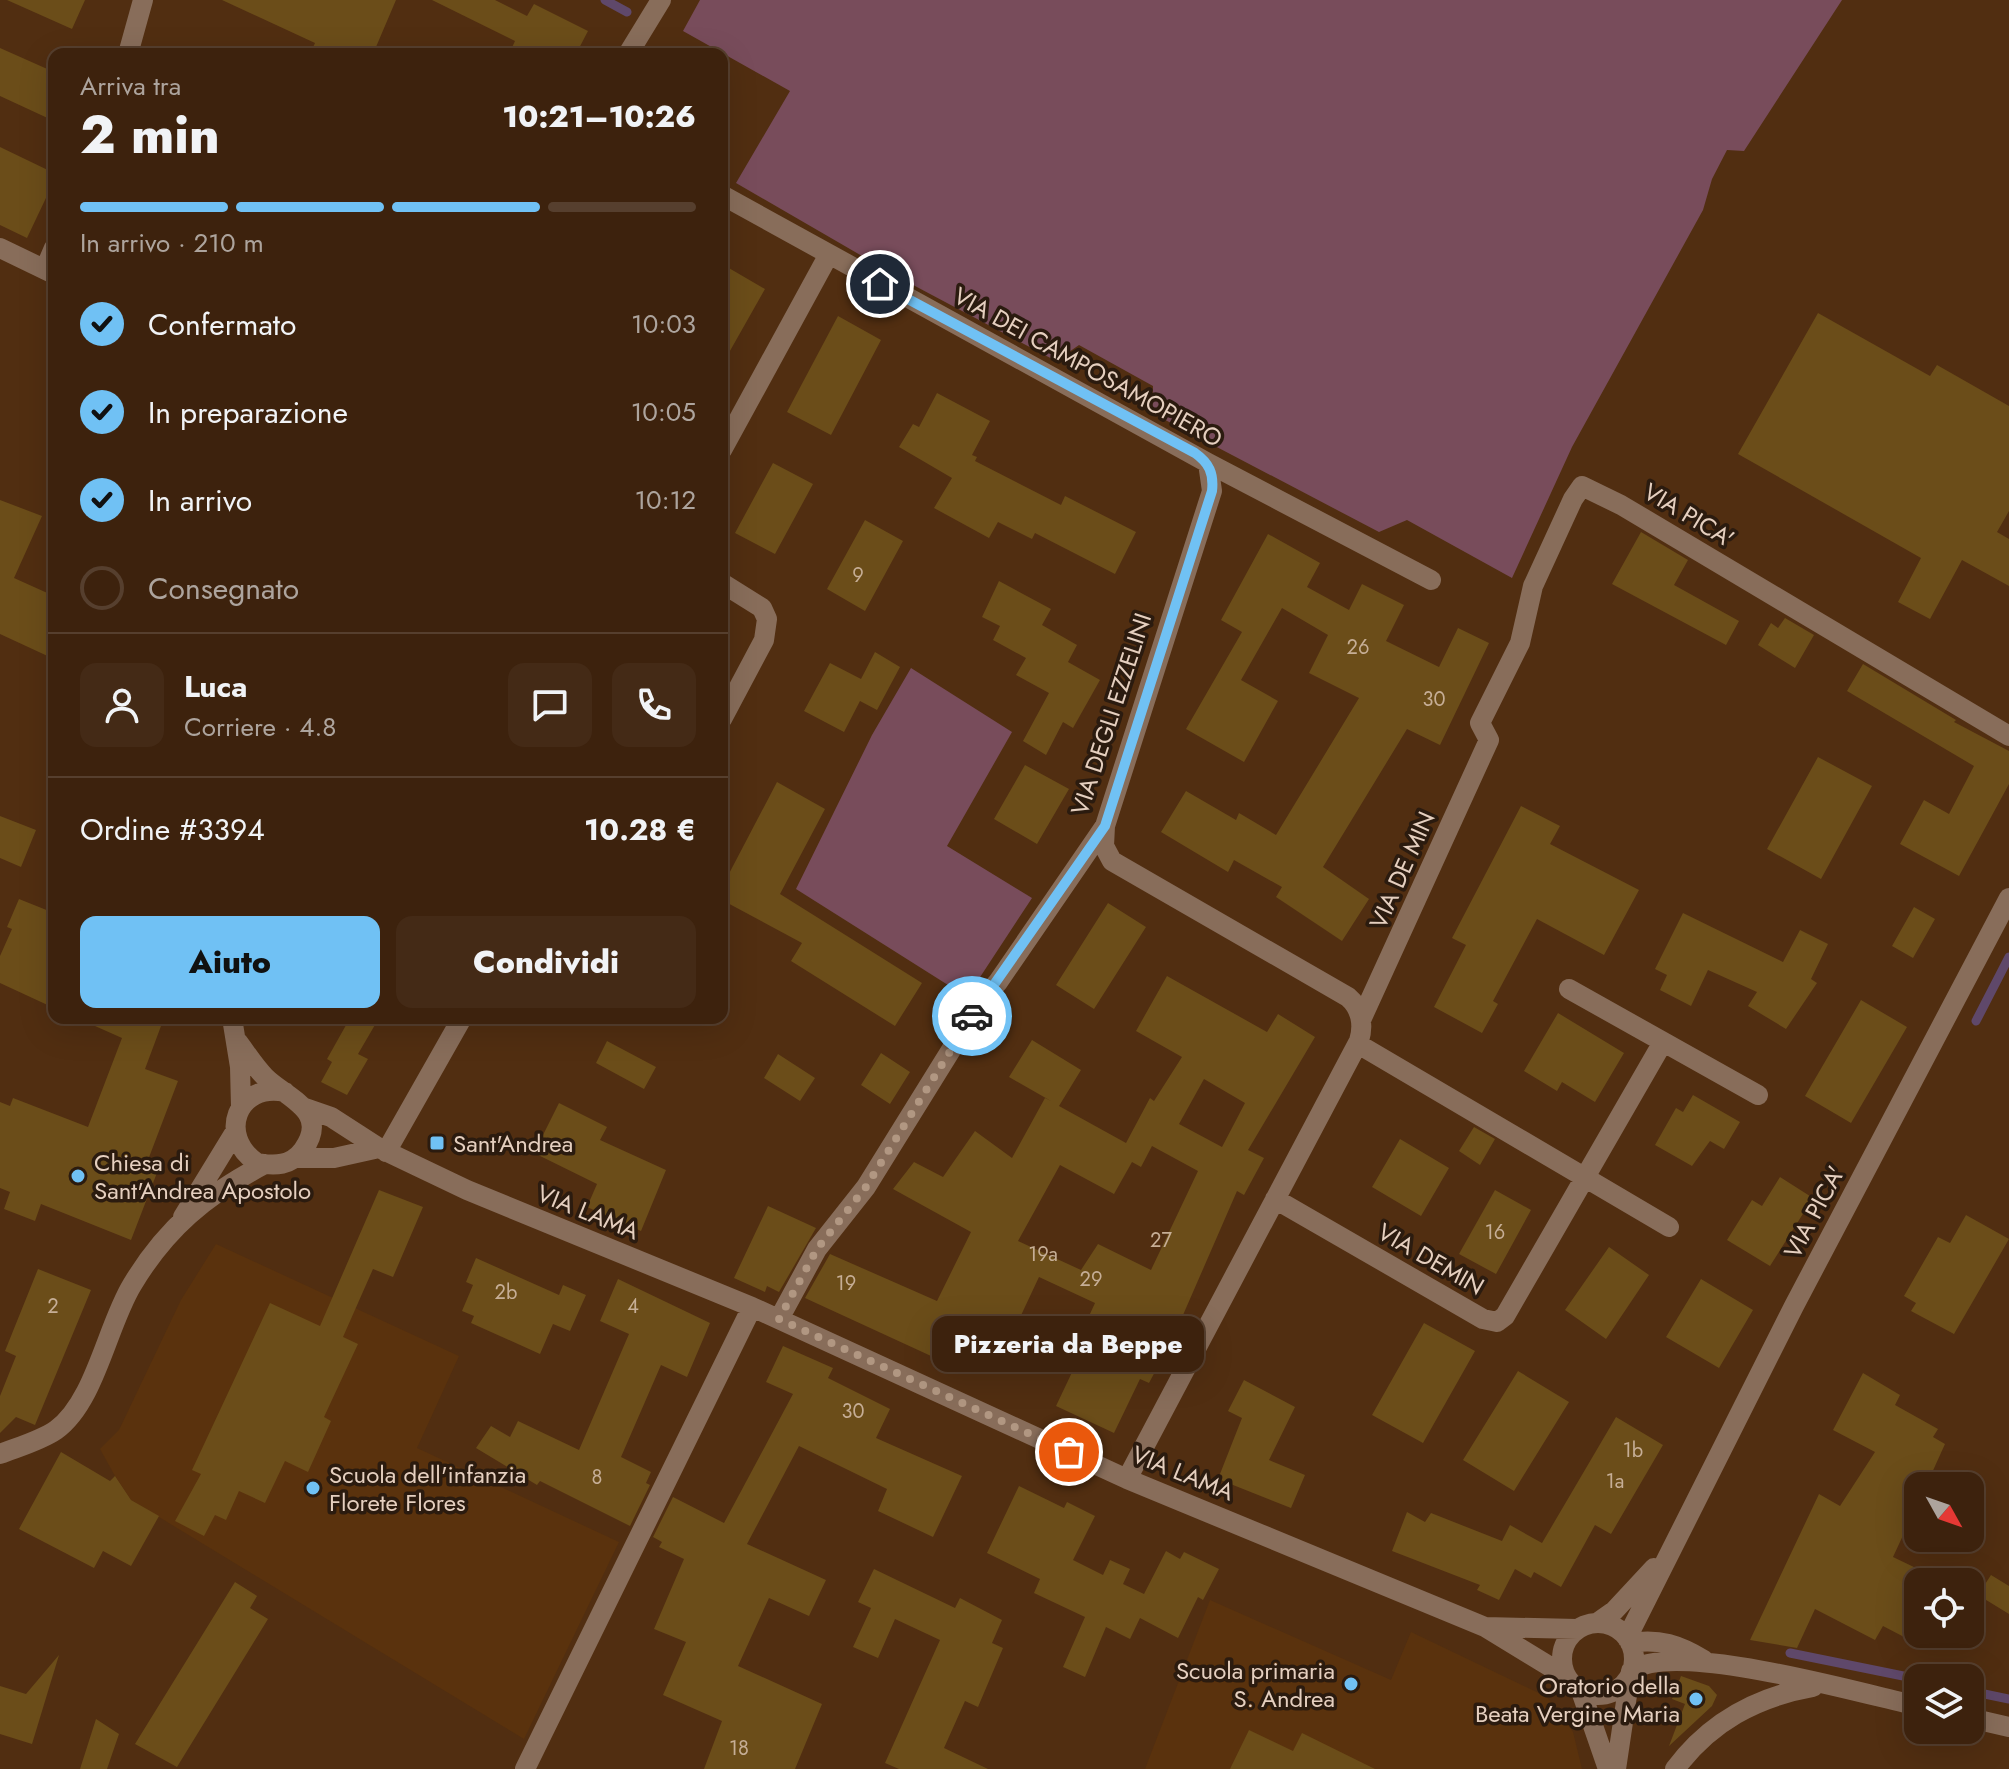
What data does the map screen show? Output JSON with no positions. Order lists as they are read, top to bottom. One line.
{"streets":{"street":["VIA DEI CAMPOSAMOPIERO","VIA PICA'","VIA DEGLI EZZELINI","VIA DE MIN","VIA LAMA","VIA DEMIN"]},"crossings":[["VIA DEI CAMPOSAMOPIERO","VIA DEGLI EZZELINI"],["VIA PICA'","VIA DE MIN"],["VIA PICA'","VIA LAMA"],["VIA DEGLI EZZELINI","VIA LAMA"]],"places":{"transit":["Sant'Andrea"],"other":["Chiesa di Sant'Andrea Apostolo","Pizzeria da Beppe","Scuola dell'infanzia Florete Flores","Scuola primaria S. Andrea","Oratorio della Beata Vergine Maria"]},"house_numbers":["9","26","30","16","27","19a","29","19","2b","2","4","30","1b","8","1a","18"],"north":"bottom right","page":{"heading":["2 min","Arriva tra","10:21–10:26"],"panel":["Luca","Corriere · 4.8","Ordine #3394","10.28 €"],"bar":"In arrivo · 210 m","list":[["Confermato","10:03"],["In preparazione","10:05"],["In arrivo","10:12"],"Consegnato"],"buttons":["Aiuto","Condividi"],"bubble":"Pizzeria da Beppe"}}
